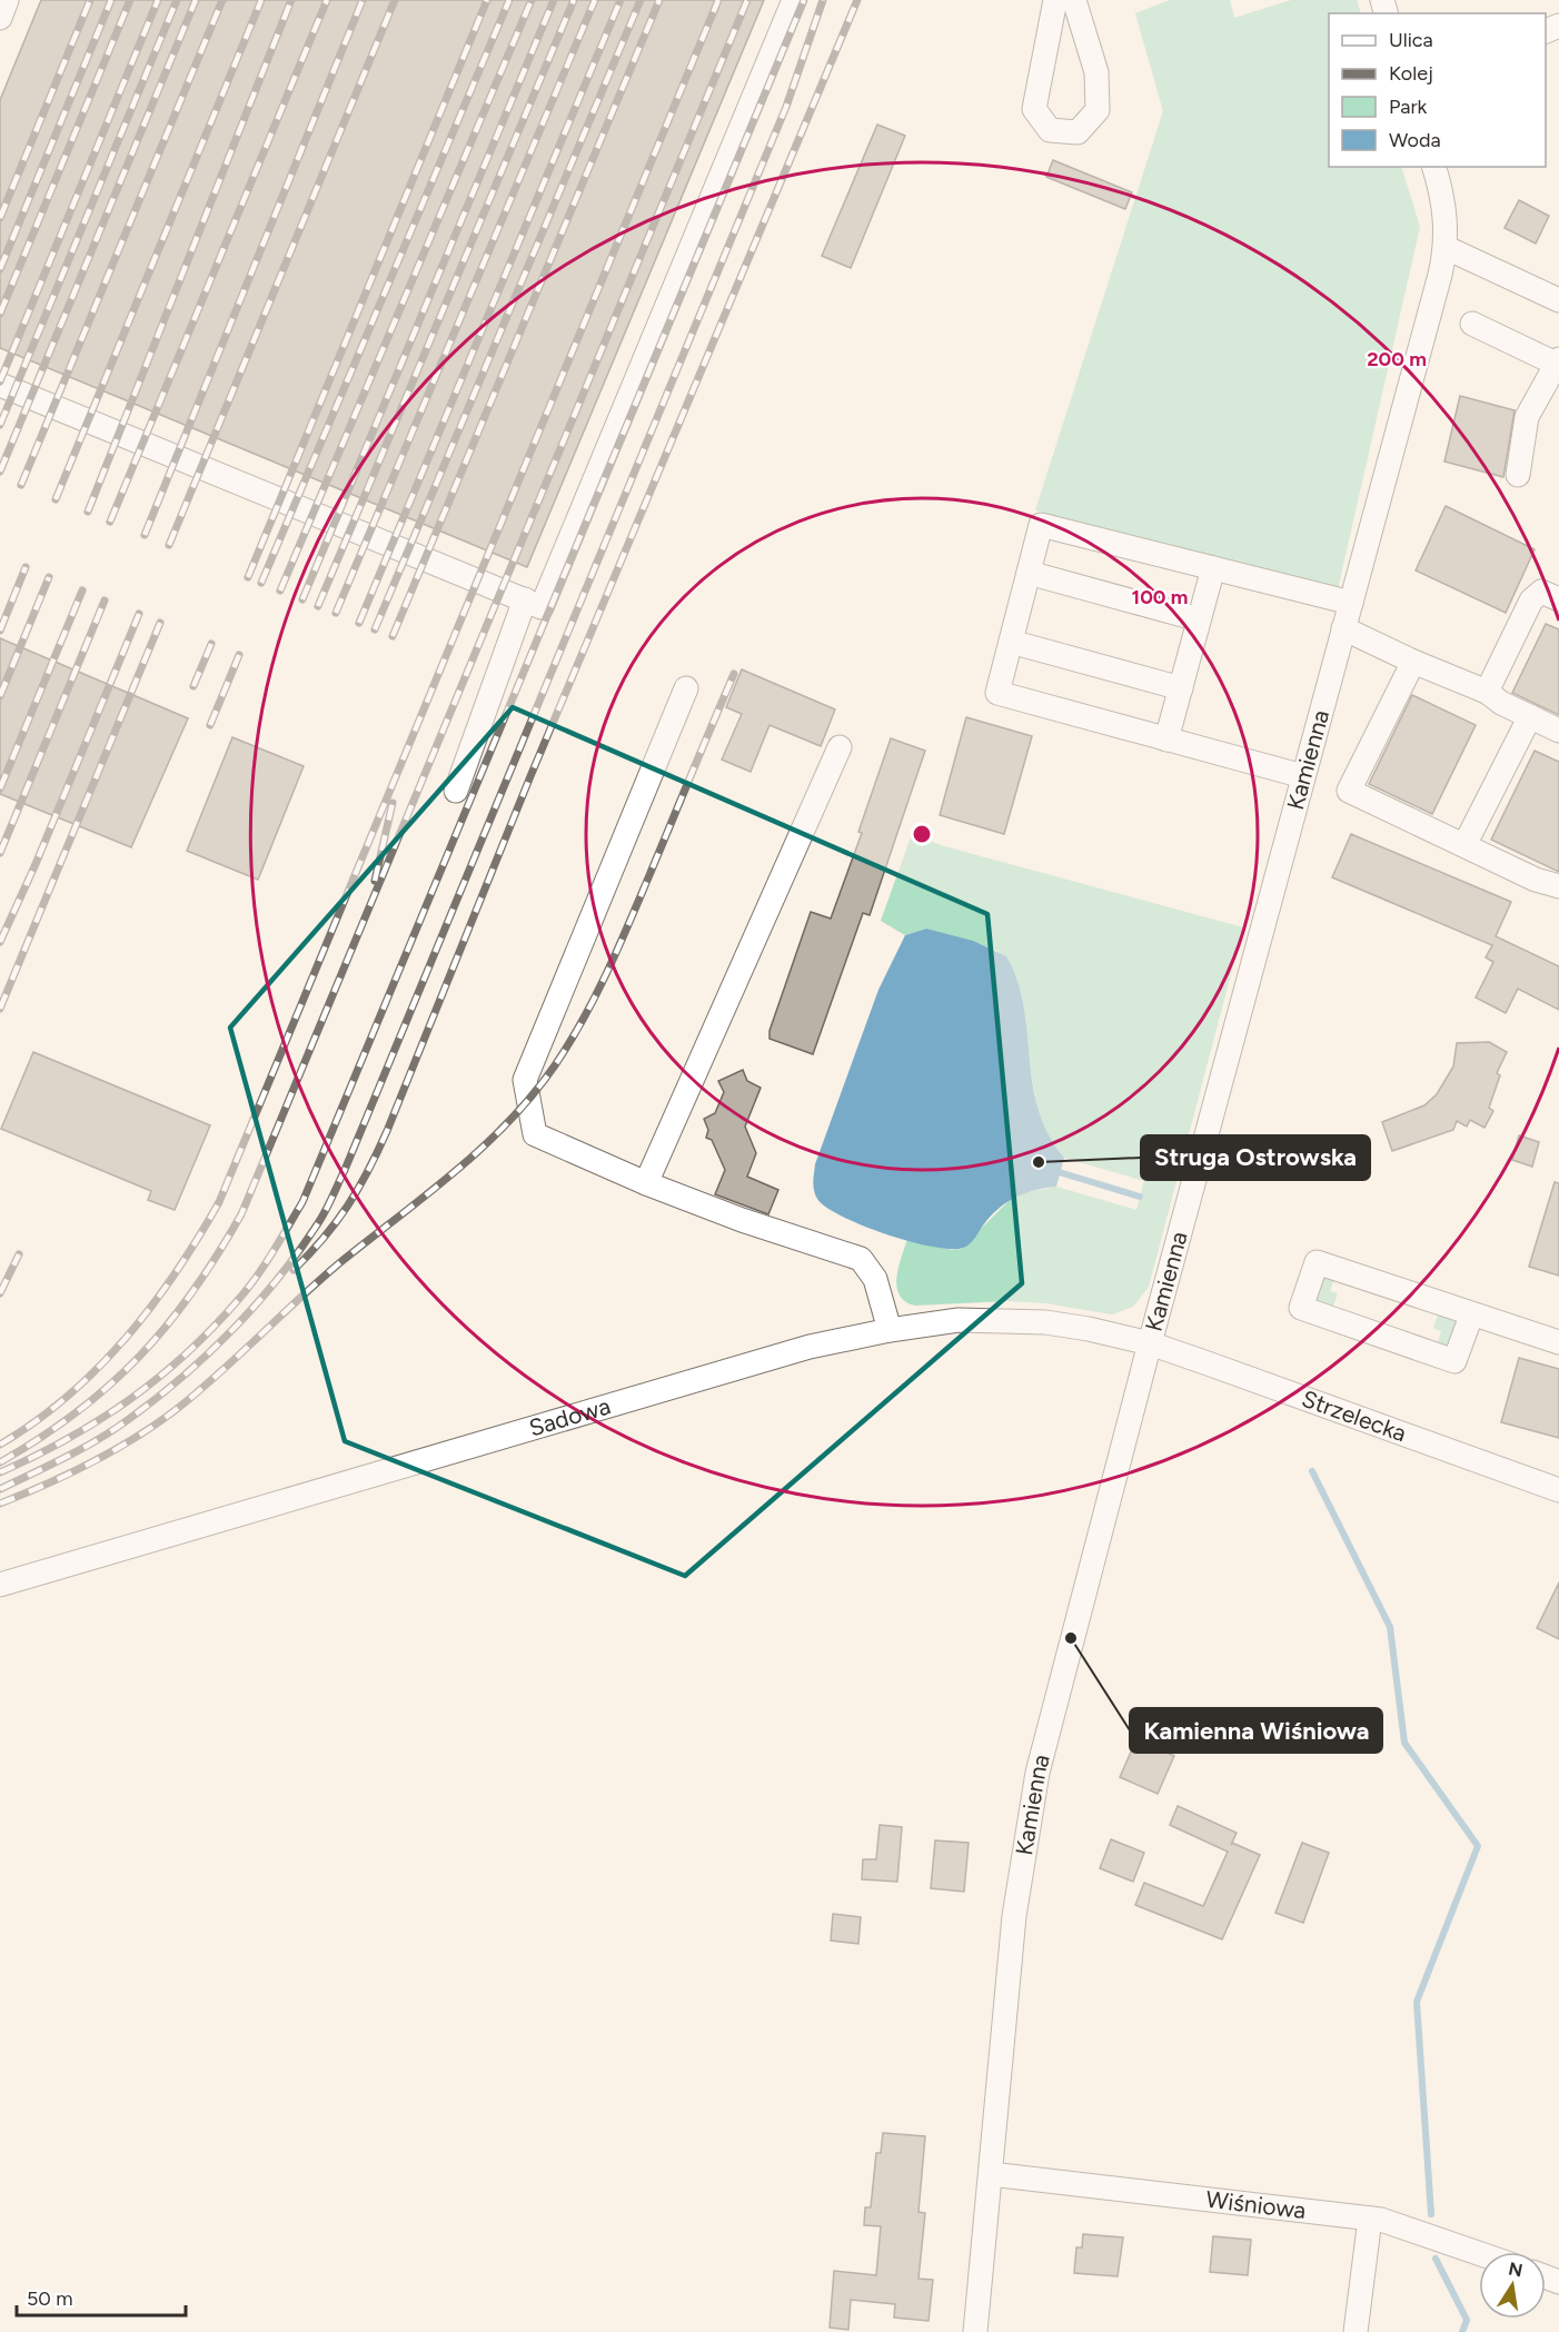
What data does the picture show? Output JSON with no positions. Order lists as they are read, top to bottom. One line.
{"streets":{"street":["Kamienna","Strzelecka","Sadowa","Wiśniowa"]},"crossings":[["Kamienna","Strzelecka"],["Kamienna","Sadowa"],["Kamienna","Wiśniowa"],["Strzelecka","Sadowa"]],"places":["Struga Ostrowska","Kamienna Wiśniowa"],"legend":["Ulica","Kolej","Park","Woda"],"scale_bar":"50 m","north":"top","rings":["200 m","100 m"]}
